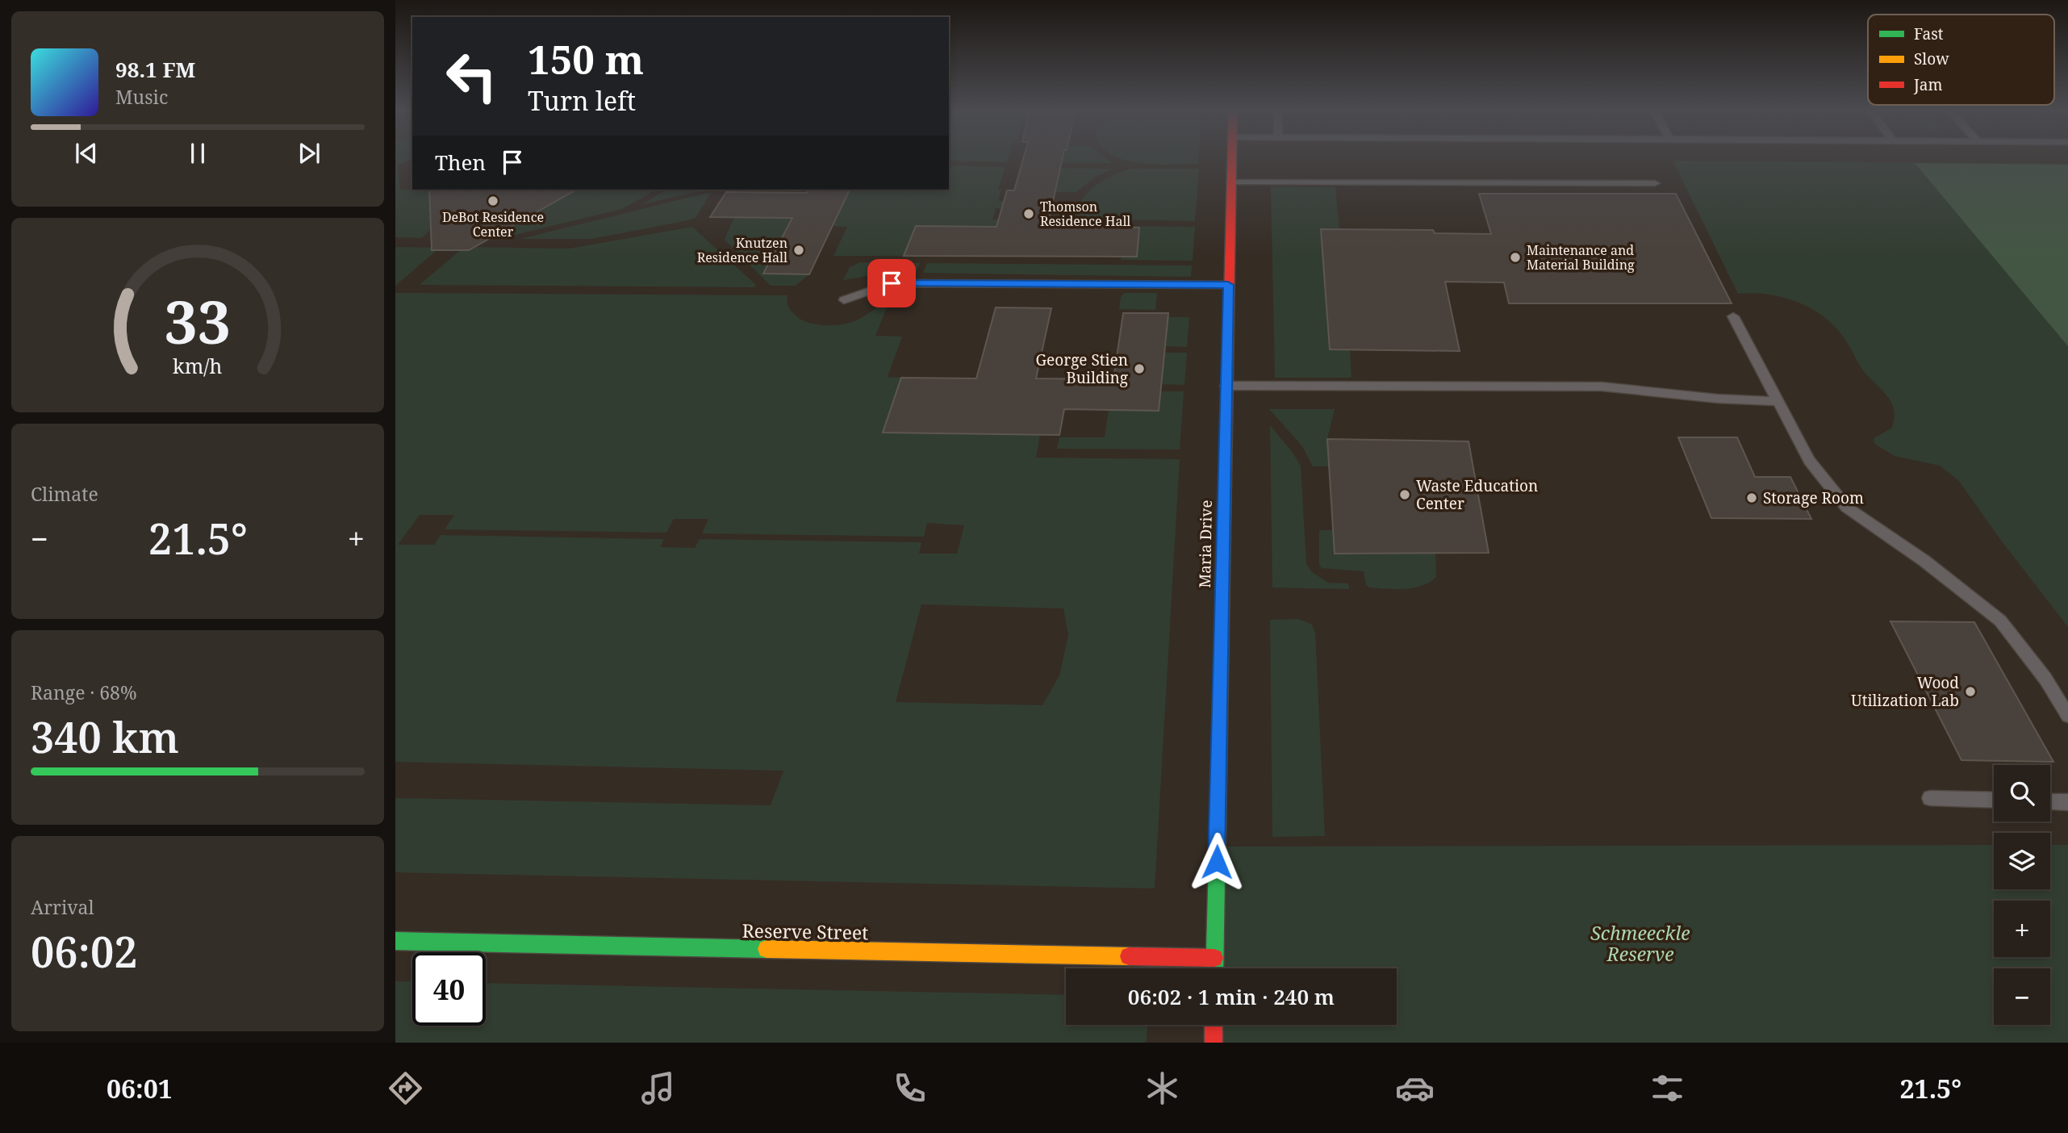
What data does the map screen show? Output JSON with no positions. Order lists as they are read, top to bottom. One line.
{"streets":{"street":["Maria Drive","Reserve Street"]},"crossings":[["Maria Drive","Reserve Street"]],"parks":["Schmeeckle Reserve"],"places":["DeBot Residence Center","Thomson Residence Hall","Knutzen Residence Hall","Maintenance and Material Building","George Stien Building","Waste Education Center","Storage Room","Wood Utilization Lab"],"legend":["Fast","Slow","Jam"],"page":{"turn":["150 m","Turn left"],"song":["98.1 FM","Music"],"then":"Then","tile":["Climate",["Range · 68%","340 km"],["Arrival","06:02"]],"heat":["−","21.5°","+"],"map_buttons":["+","−"],"limit":"40","trip":"06:02 · 1 min · 240 m","tabs":["06:01","21.5°"],"gauge":["33","km/h"]}}
